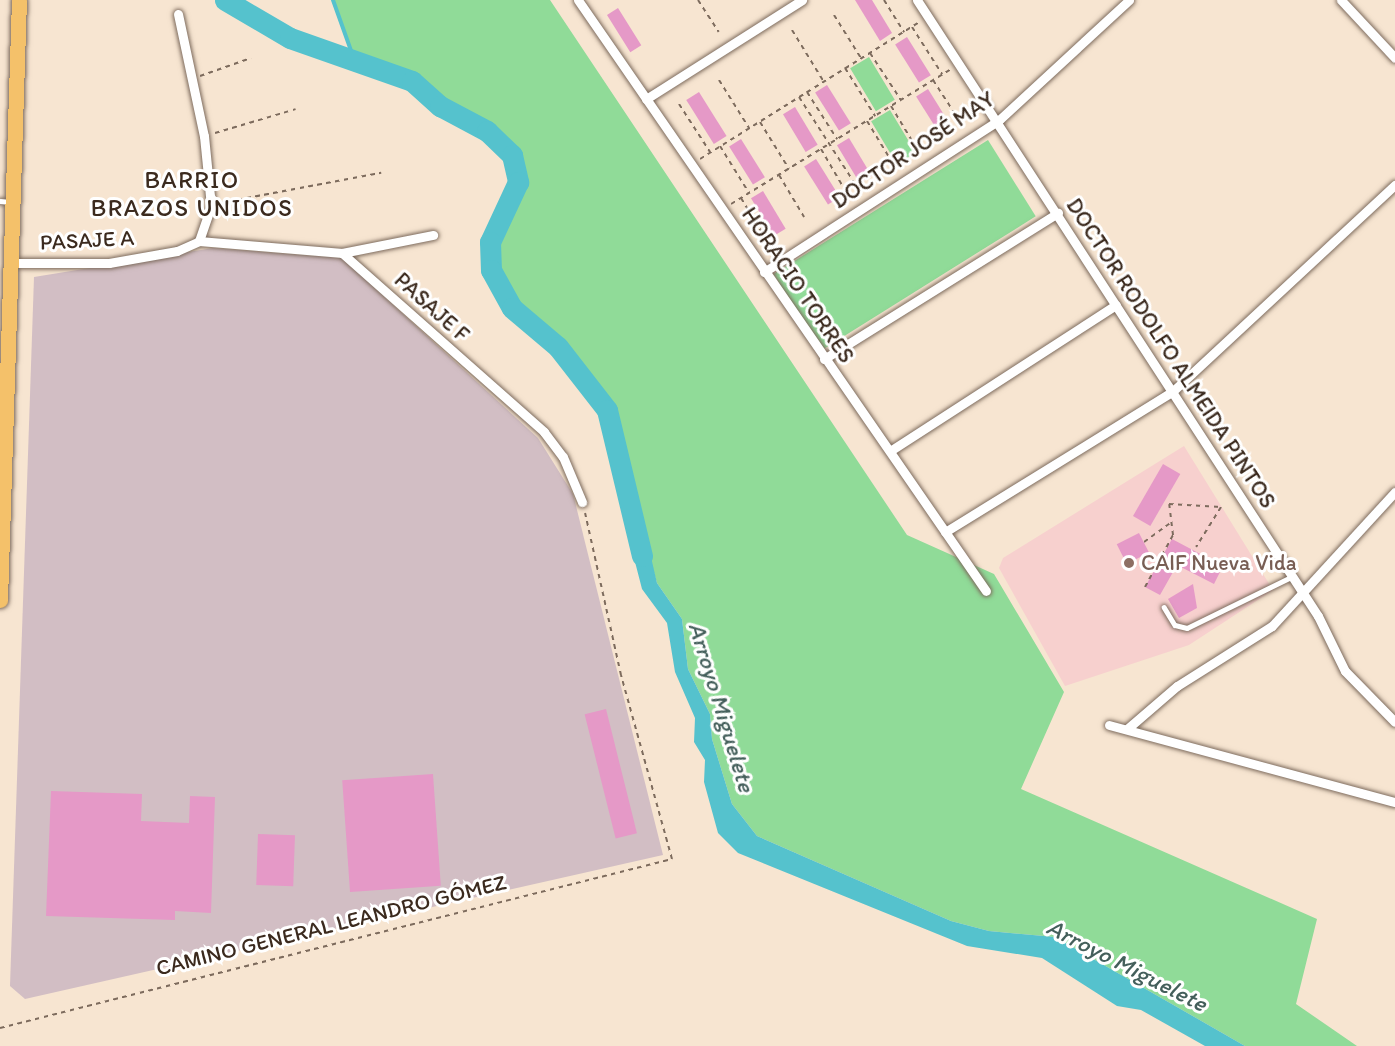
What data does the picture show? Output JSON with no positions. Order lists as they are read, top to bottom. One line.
{"streets":{"street":["DOCTOR JOSÉ MAY","PASAJE A","HORACIO TORRES","PASAJE F","DOCTOR RODOLFO ALMEIDA PINTOS"],"path":["CAMINO GENERAL LEANDRO GÓMEZ"]},"crossings":[["DOCTOR JOSÉ MAY","HORACIO TORRES"],["DOCTOR JOSÉ MAY","DOCTOR RODOLFO ALMEIDA PINTOS"],["PASAJE F","CAMINO GENERAL LEANDRO GÓMEZ"]],"districts":["BARRIO BRAZOS UNIDOS"],"water":["Arroyo Miguelete"],"places":["CAIF Nueva Vida"]}
